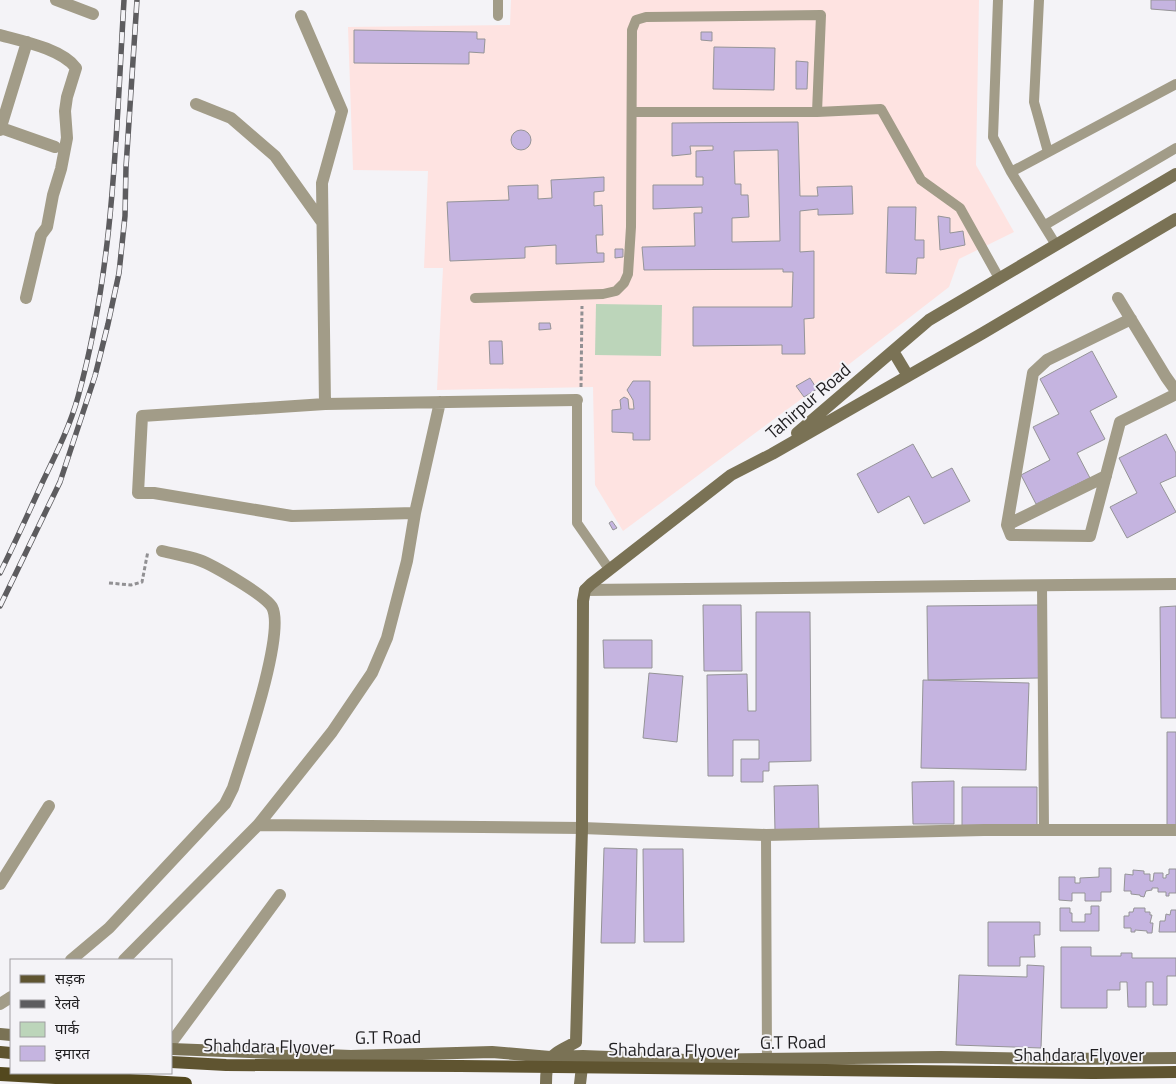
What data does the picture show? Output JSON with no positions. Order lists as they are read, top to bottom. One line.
{"streets":{"main road":["Tahirpur Road","G.T Road","Shahdara Flyover"]},"legend":["सड़क","रेलवे","पार्क","इमारत"]}
